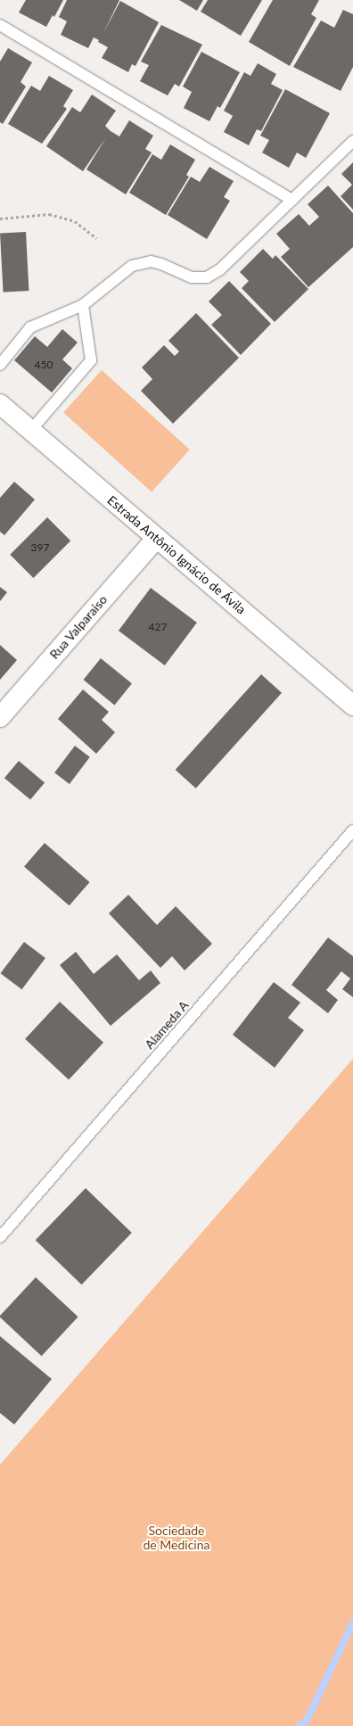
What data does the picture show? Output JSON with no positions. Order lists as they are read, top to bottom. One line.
{"streets":{"street":["Estrada Antônio Ignácio de Ávila","Rua Valparaiso"],"lane":["Alameda A"]},"crossings":[["Estrada Antônio Ignácio de Ávila","Rua Valparaiso"]],"parks":["Sociedade de Medicina"],"house_numbers":["450","397","427"]}
